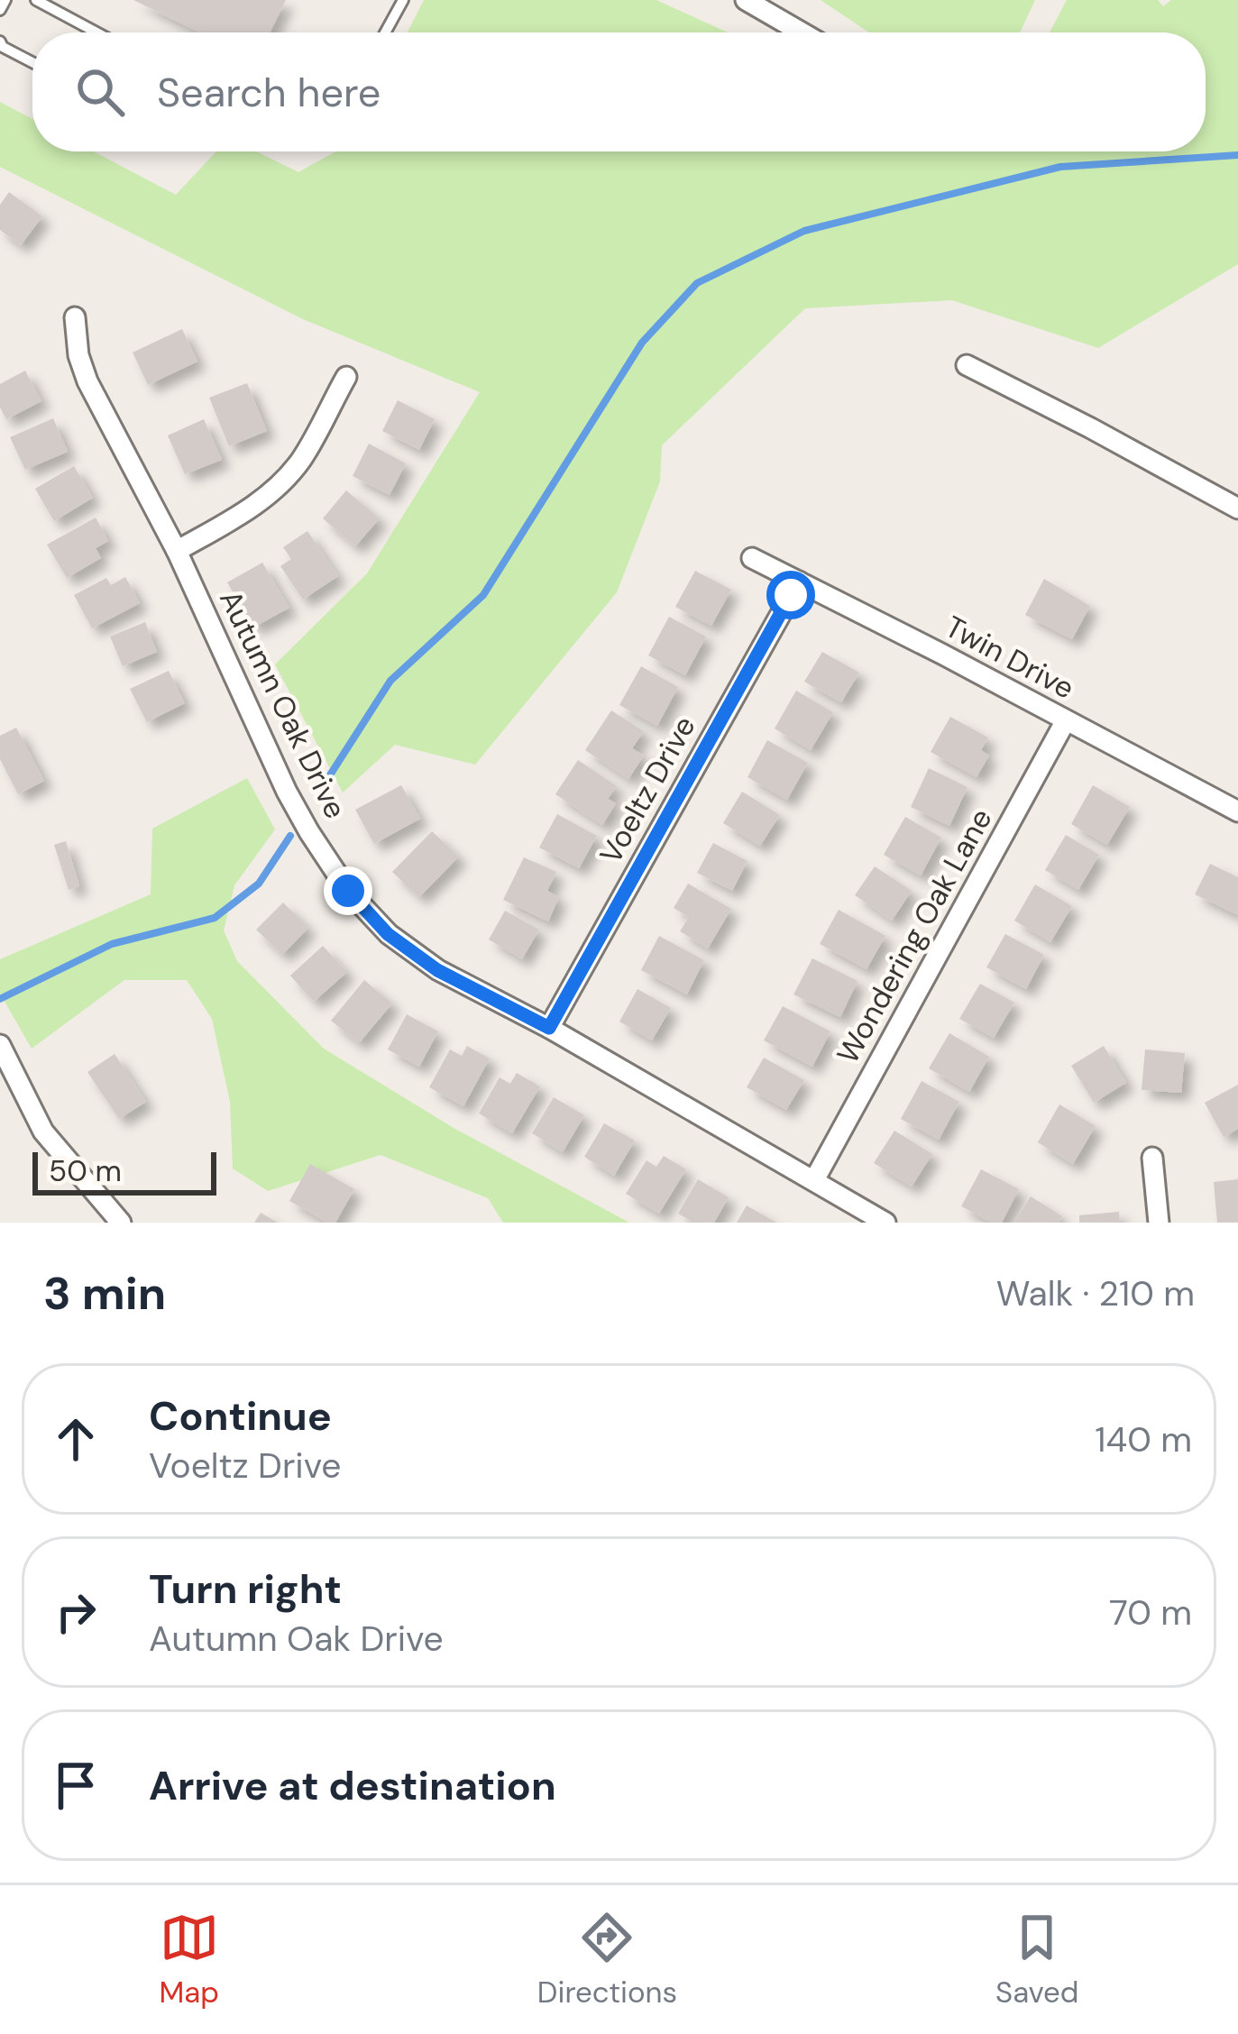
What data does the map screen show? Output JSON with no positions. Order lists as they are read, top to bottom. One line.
{"streets":{"street":["Twin Drive","Autumn Oak Drive","Voeltz Drive","Wondering Oak Lane"]},"crossings":[["Twin Drive","Voeltz Drive"],["Twin Drive","Wondering Oak Lane"],["Autumn Oak Drive","Voeltz Drive"],["Autumn Oak Drive","Wondering Oak Lane"]],"scale_bar":"50 m","page":{"search":"Search here","scale":"50 m","heading":["3 min","Walk · 210 m"],"list":[["Continue","Voeltz Drive","140 m"],["Turn right","Autumn Oak Drive","70 m"],"Arrive at destination"],"nav":["Map","Directions","Saved"]}}
